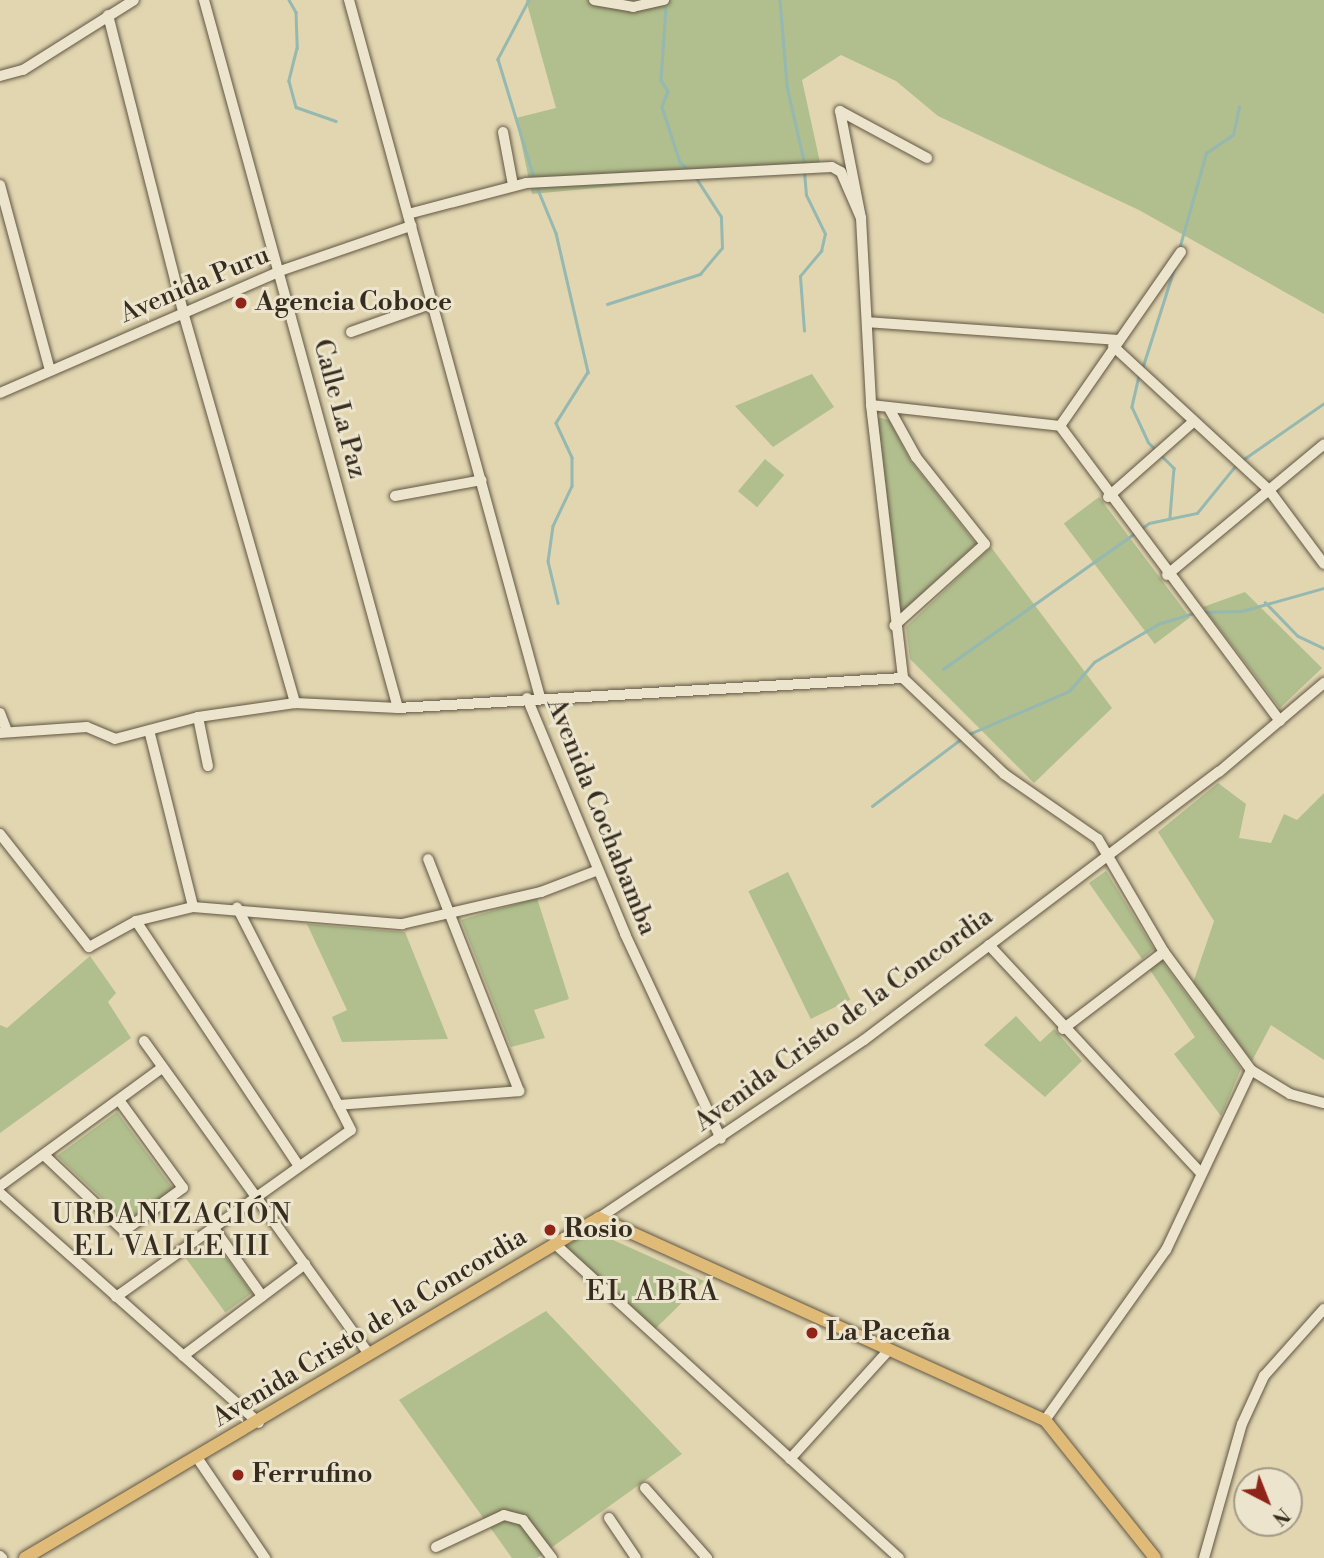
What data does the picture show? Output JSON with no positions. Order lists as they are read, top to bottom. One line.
{"streets":{"main road":["Avenida Cristo de la Concordia"],"street":["Avenida Puru","Calle La Paz","Avenida Cochabamba"]},"crossings":[["Avenida Puru","Calle La Paz"],["Avenida Puru","Avenida Cochabamba"],["Avenida Cochabamba","Avenida Cristo de la Concordia"]],"districts":["URBANIZACIÓN EL VALLE III","EL ABRA"],"places":["Agencia Coboce","Rosio","La Paceña","Ferrufino"],"north":"bottom right"}
